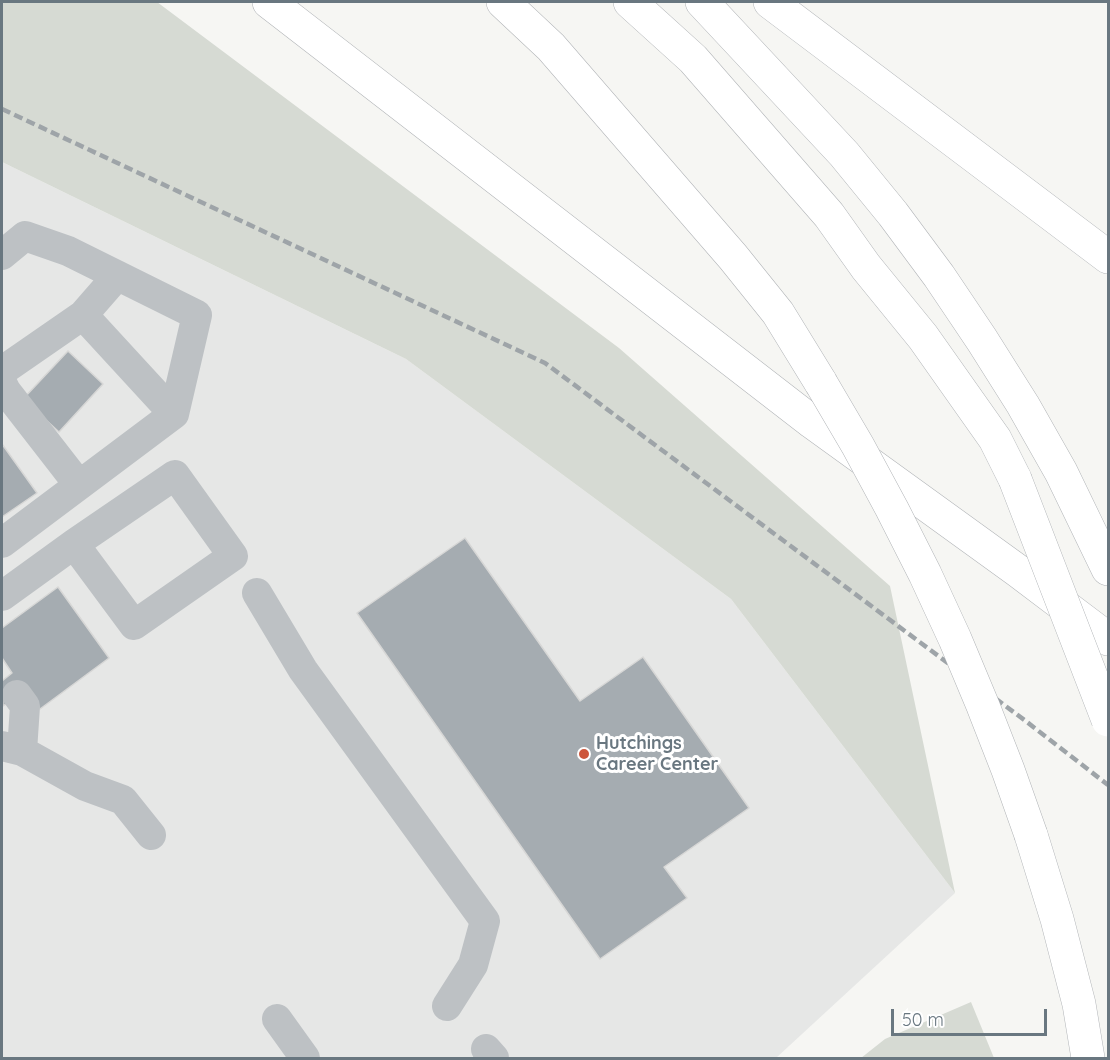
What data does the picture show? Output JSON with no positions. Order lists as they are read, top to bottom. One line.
{"places":["Hutchings Career Center"],"scale_bar":"50 m"}
